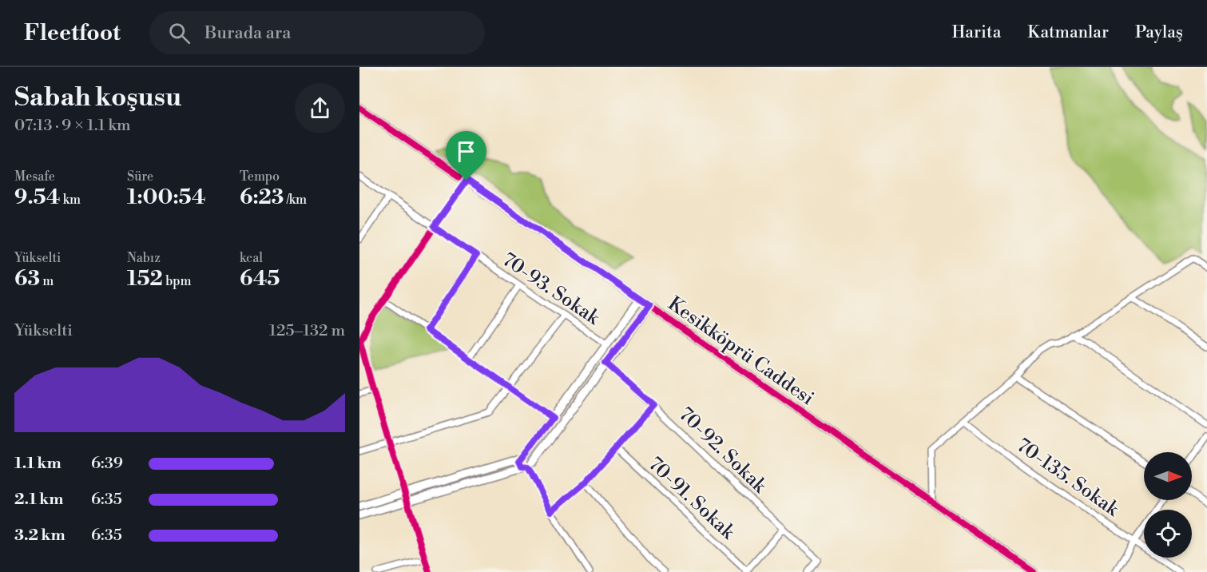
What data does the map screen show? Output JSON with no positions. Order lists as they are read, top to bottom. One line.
{"streets":{"street":["70-93. Sokak","Kesikköprü Caddesi","70-92. Sokak","70-135. Sokak","70-91. Sokak"]},"north":"right","page":{"header":"Fleetfoot","search":"Burada ara","nav":["Harita","Katmanlar","Paylaş"],"heading":["Sabah koşusu","07:13 · 9 × 1.1 km"],"stats":[["Mesafe","9.54 km"],["Süre","1:00:54"],["Tempo","6:23 /km"],["Yükselti","63 m"],["Nabız","152 bpm"],["kcal","645"]],"chart":["Yükselti","125–132 m"],"list":[{"name":"1.1 km","note":"6:39"},{"name":"2.1 km","note":"6:35"},{"name":"3.2 km","note":"6:35"}]}}
